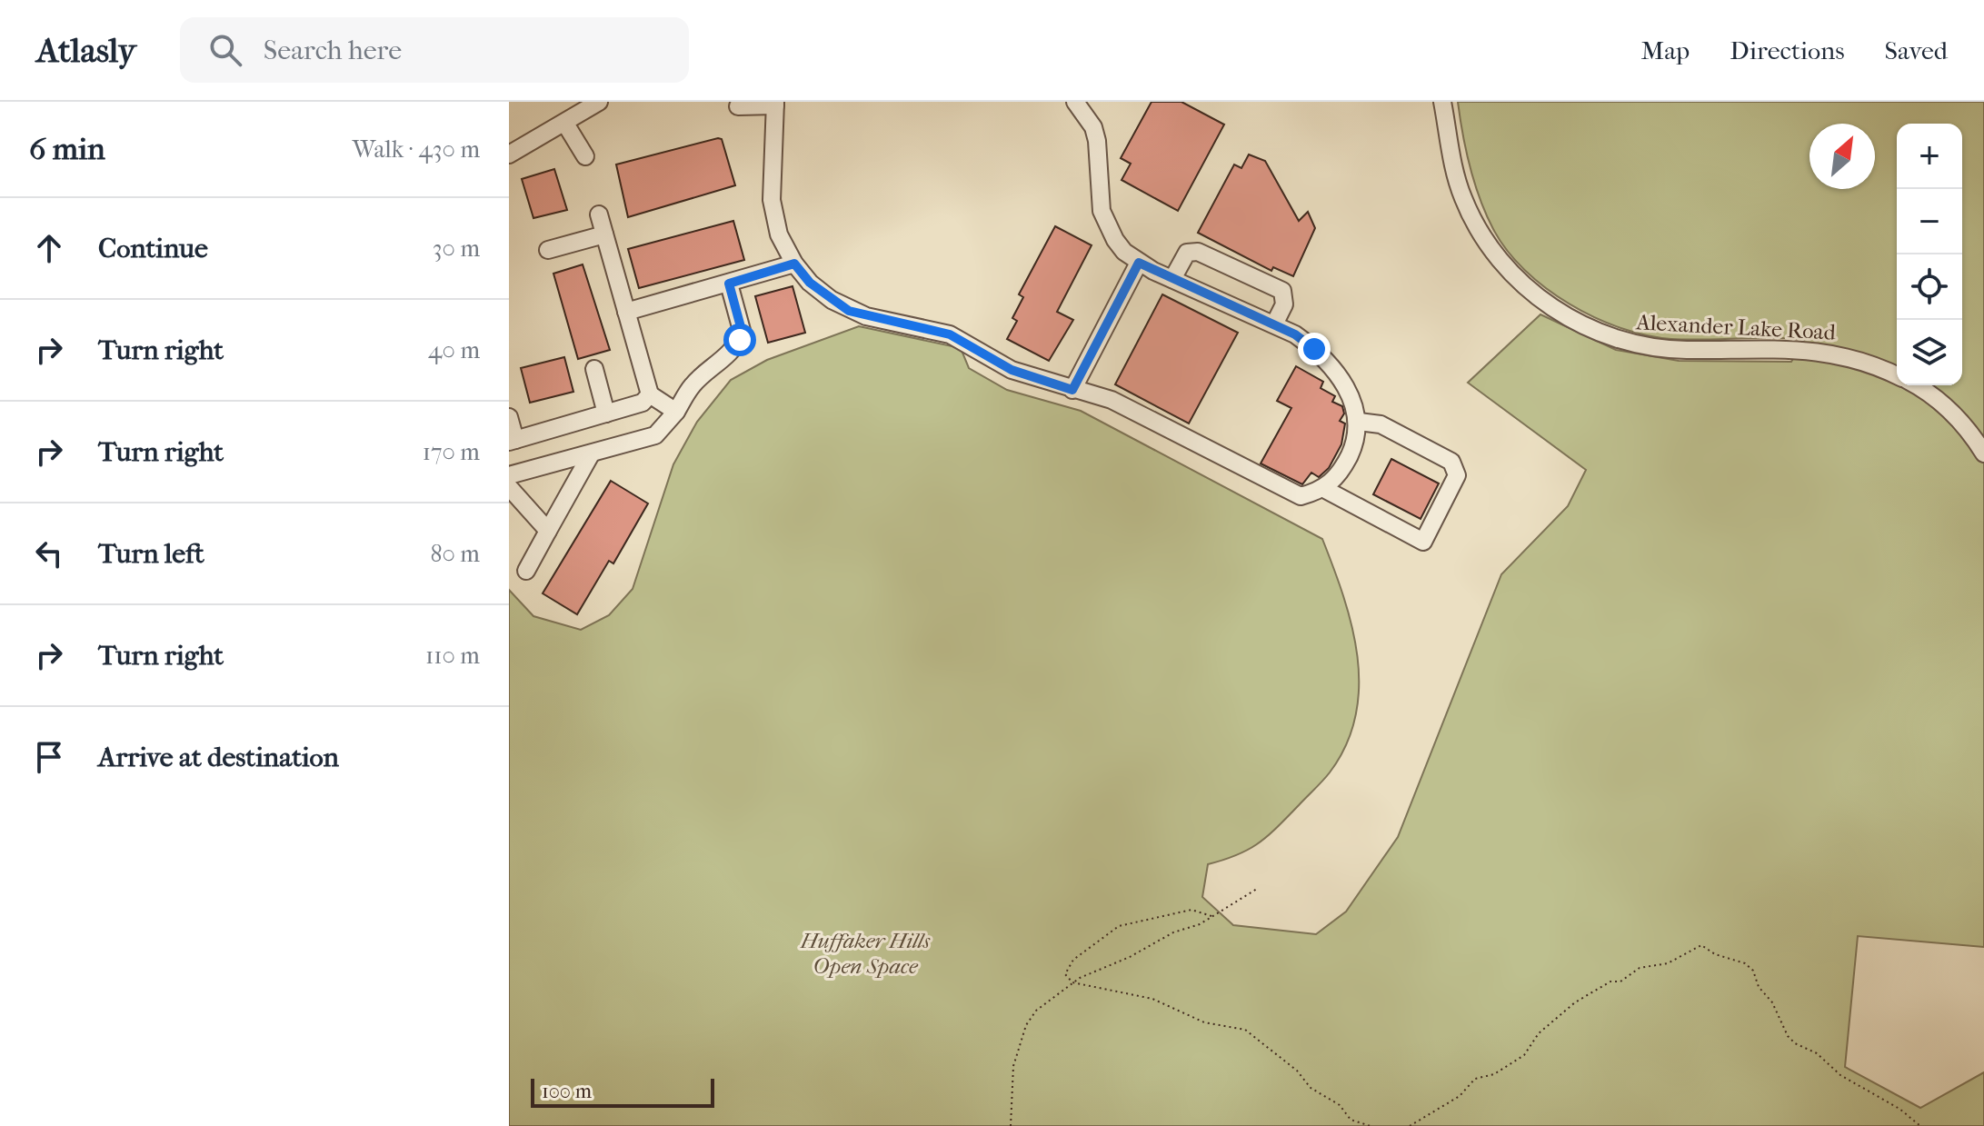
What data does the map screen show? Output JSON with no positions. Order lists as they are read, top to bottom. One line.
{"streets":{"street":["Alexander Lake Road"]},"parks":["Huffaker Hills Open Space"],"scale_bar":"100 m","north":"top right","page":{"header":"Atlasly","search":"Search here","nav":["Map","Directions","Saved"],"heading":["6 min","Walk · 430 m"],"map_buttons":["+","−"],"list":[["Continue","30 m"],["Turn right","40 m"],["Turn right","170 m"],["Turn left","80 m"],["Turn right","110 m"],"Arrive at destination"],"scale":"100 m"}}
